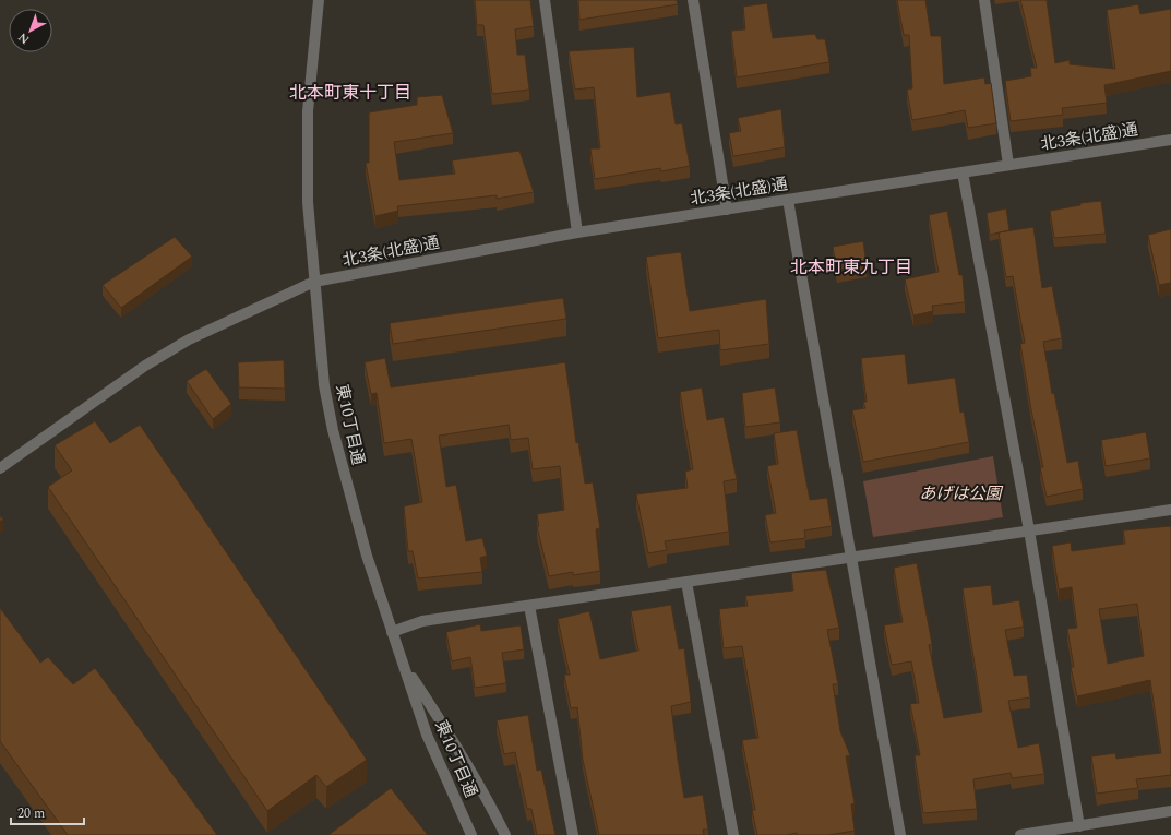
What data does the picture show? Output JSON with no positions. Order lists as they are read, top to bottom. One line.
{"streets":{"street":["北3条(北盛)通","東10丁目通"]},"crossings":[["北3条(北盛)通","東10丁目通"]],"districts":["北本町東十丁目","北本町東九丁目"],"parks":["あげは公園"],"scale_bar":"20 m","north":"bottom left"}
